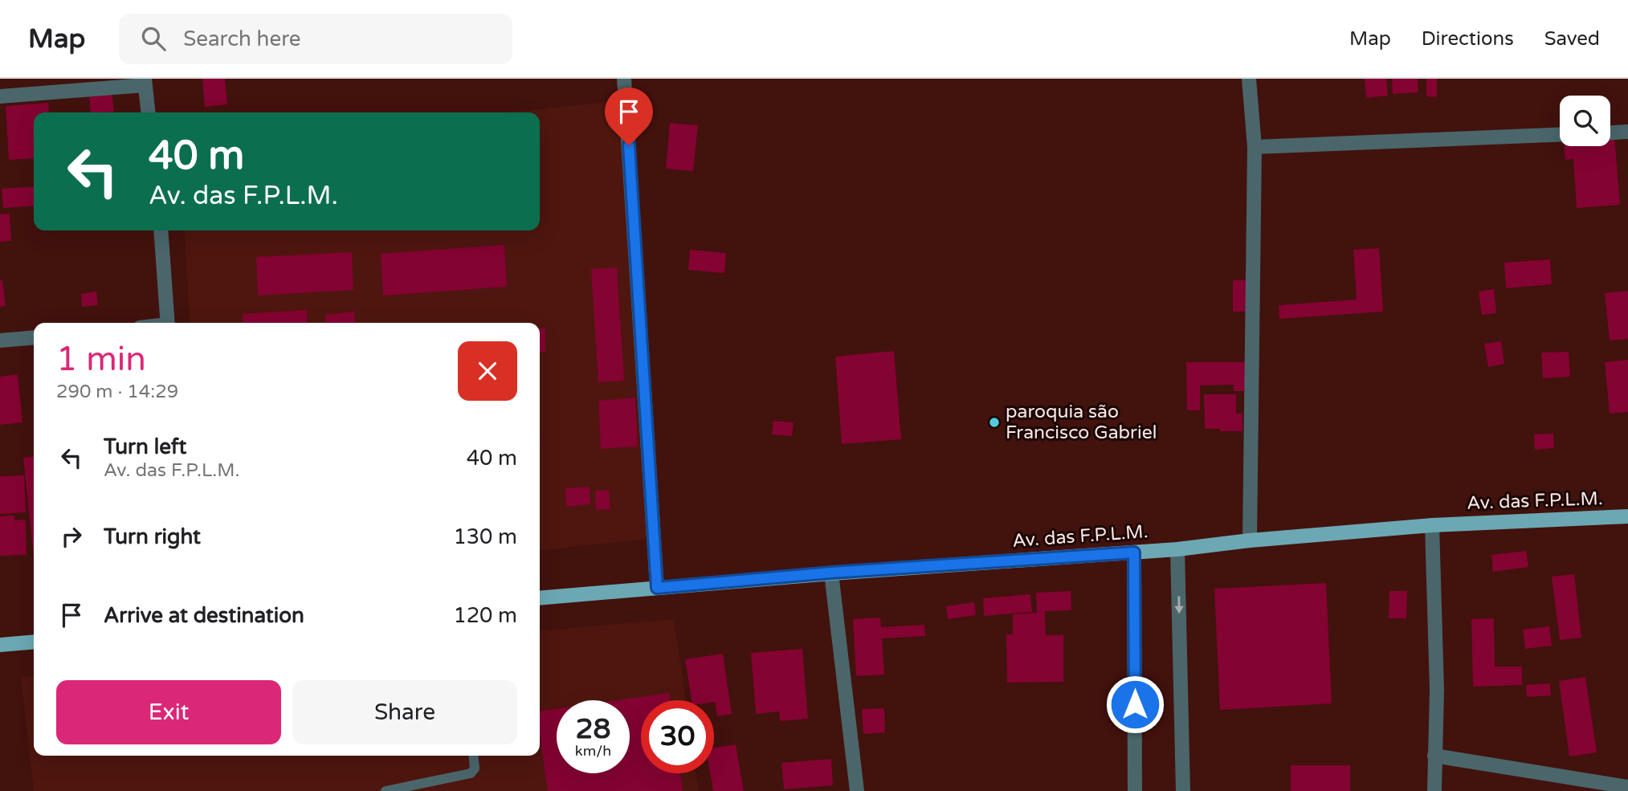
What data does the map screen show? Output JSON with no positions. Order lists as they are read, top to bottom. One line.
{"streets":{"main road":["Av. das F.P.L.M."]},"places":["paroquia são Francisco Gabriel"],"page":{"header":"Map","search":"Search here","nav":["Map","Directions","Saved"],"turn":["40 m","Av. das F.P.L.M."],"heading":["1 min","290 m · 14:29"],"list":[{"name":"Turn left","note":"Av. das F.P.L.M.","value":"40 m"},{"name":"Turn right","value":"130 m"},{"name":"Arrive at destination","value":"120 m"}],"buttons":["Exit","Share"],"speed":"28 km/h","limit":"30"}}
